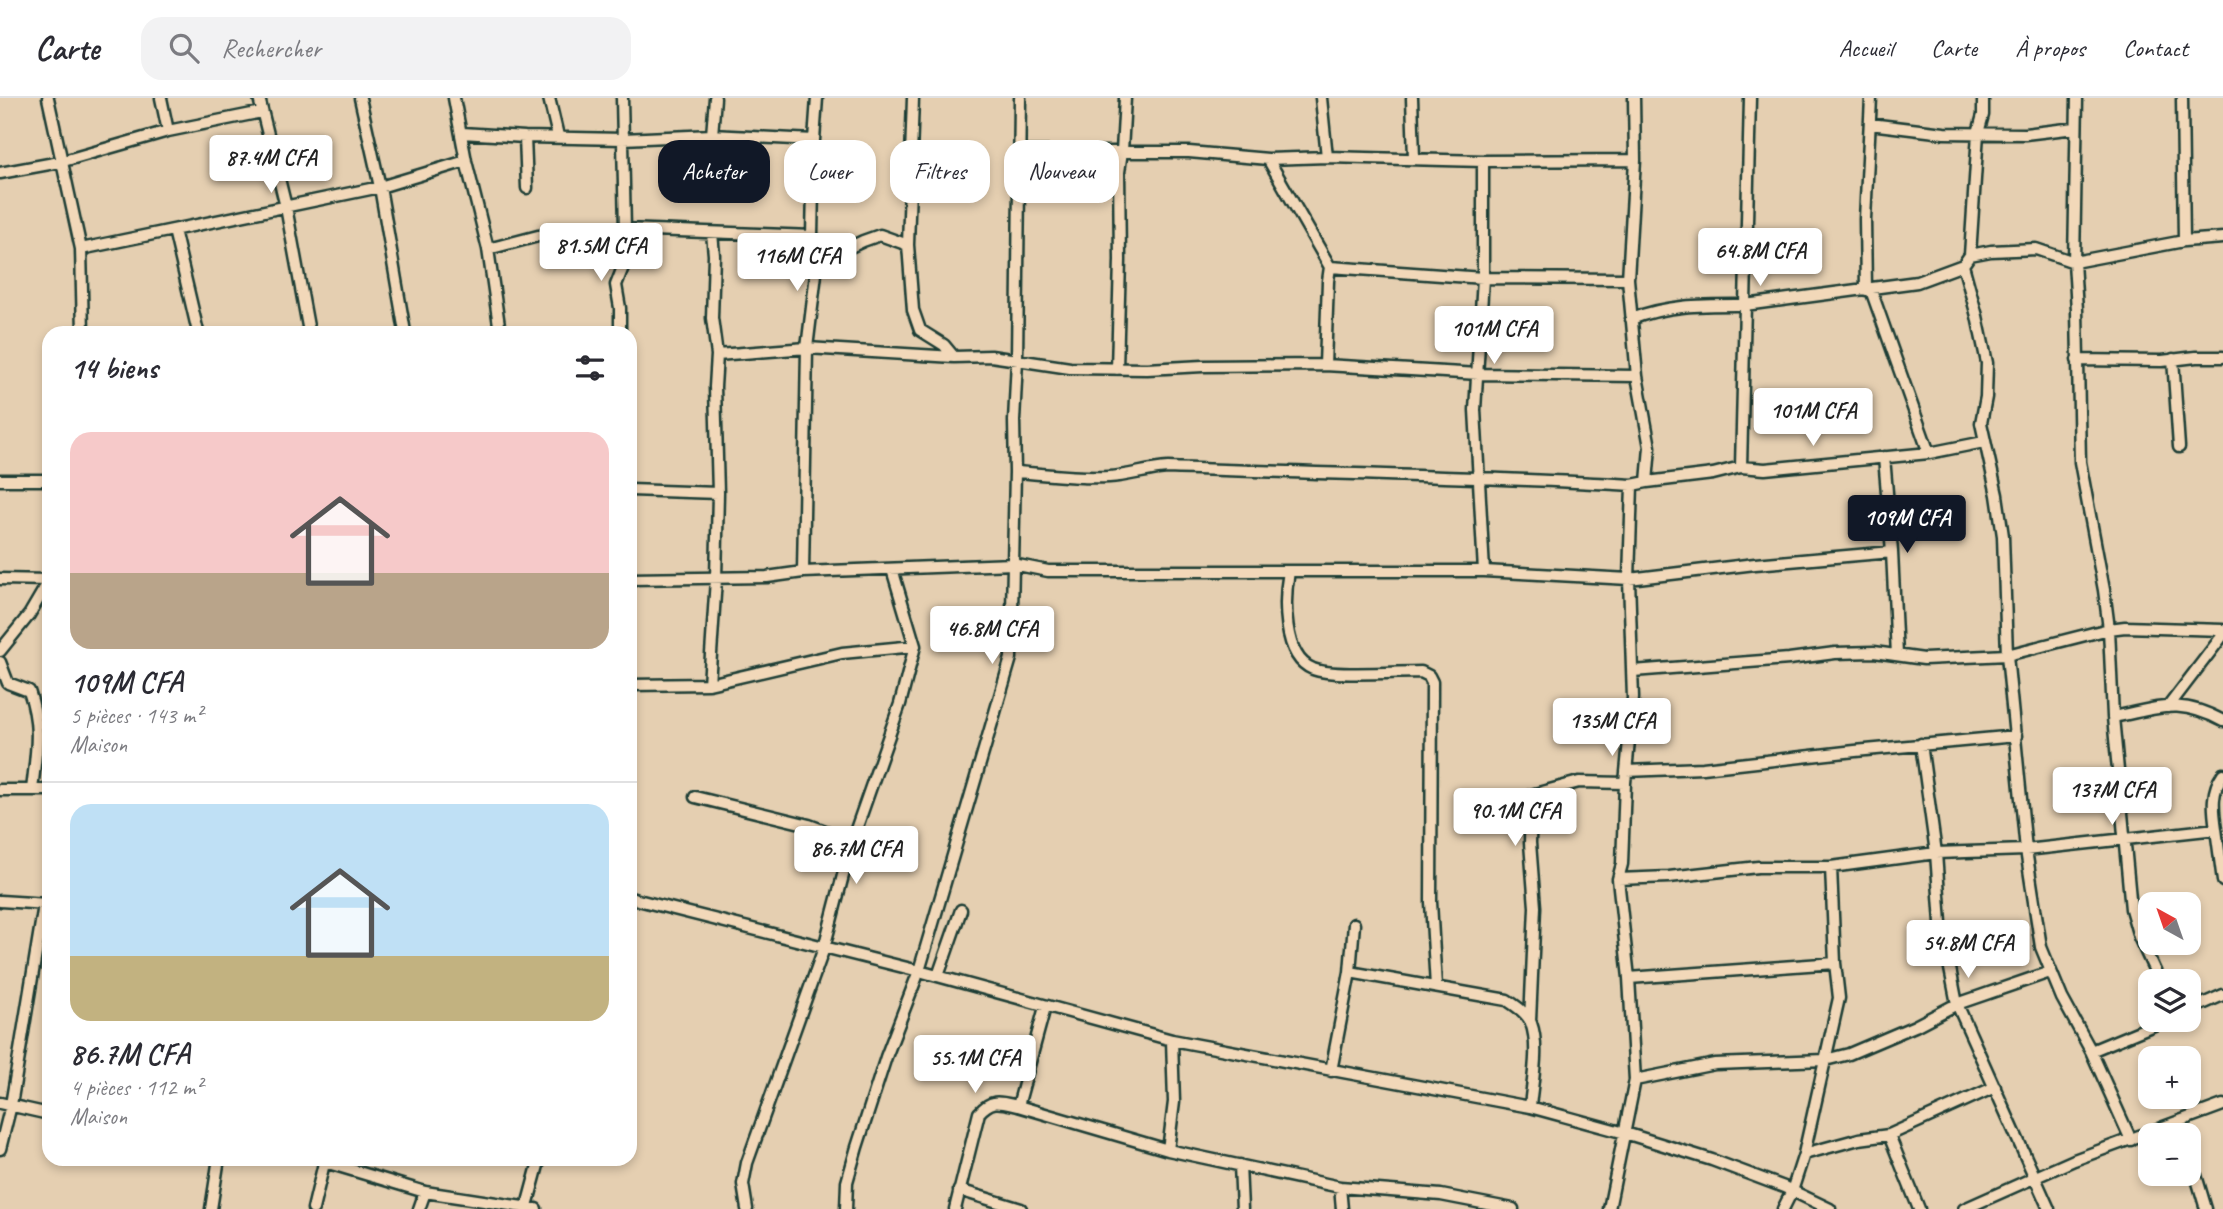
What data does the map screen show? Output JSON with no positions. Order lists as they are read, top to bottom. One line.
{"north":"top left","page":{"header":"Carte","search":"Rechercher","nav":["Accueil","Carte","À propos","Contact"],"price":["87.4M CFA","81.5M CFA","64.8M CFA","116M CFA","101M CFA","101M CFA","109M CFA","46.8M CFA","135M CFA","137M CFA","90.1M CFA","86.7M CFA","54.8M CFA","55.1M CFA"],"chip":["Acheter","Louer","Filtres","Nouveau"],"heading":"14 biens","list":[{"name":"109M CFA","note":"5 pièces · 143 m² · Maison"},{"name":"86.7M CFA","note":"4 pièces · 112 m² · Maison"}],"map_buttons":["+","−"]}}
